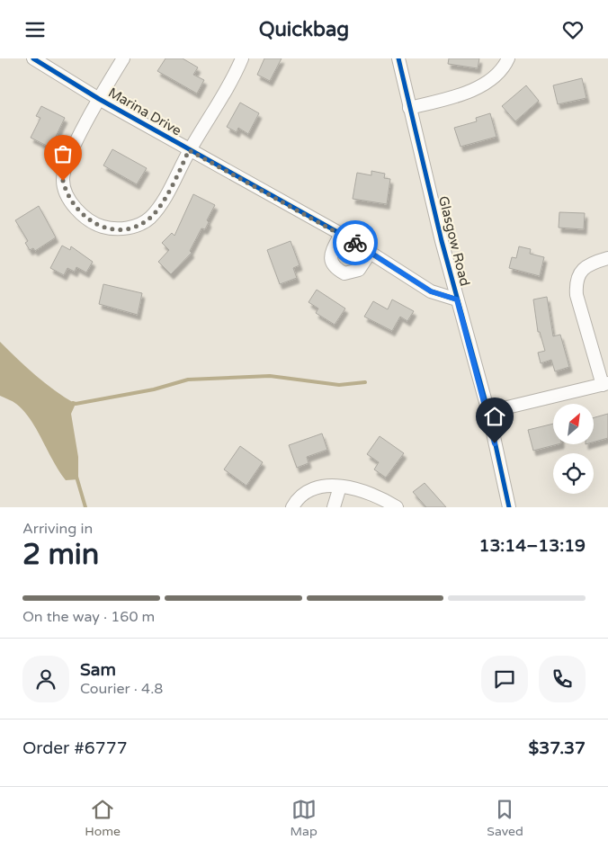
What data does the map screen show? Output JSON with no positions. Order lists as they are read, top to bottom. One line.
{"streets":{"street":["Marina Drive","Glasgow Road"]},"crossings":[["Marina Drive","Glasgow Road"]],"north":"top right","page":{"header":"Quickbag","heading":["2 min","Arriving in","13:14–13:19"],"panel":["Sam","Courier · 4.8","Order #6777","$37.37"],"bar":"On the way · 160 m","tabs":["Home","Map","Saved"]}}
